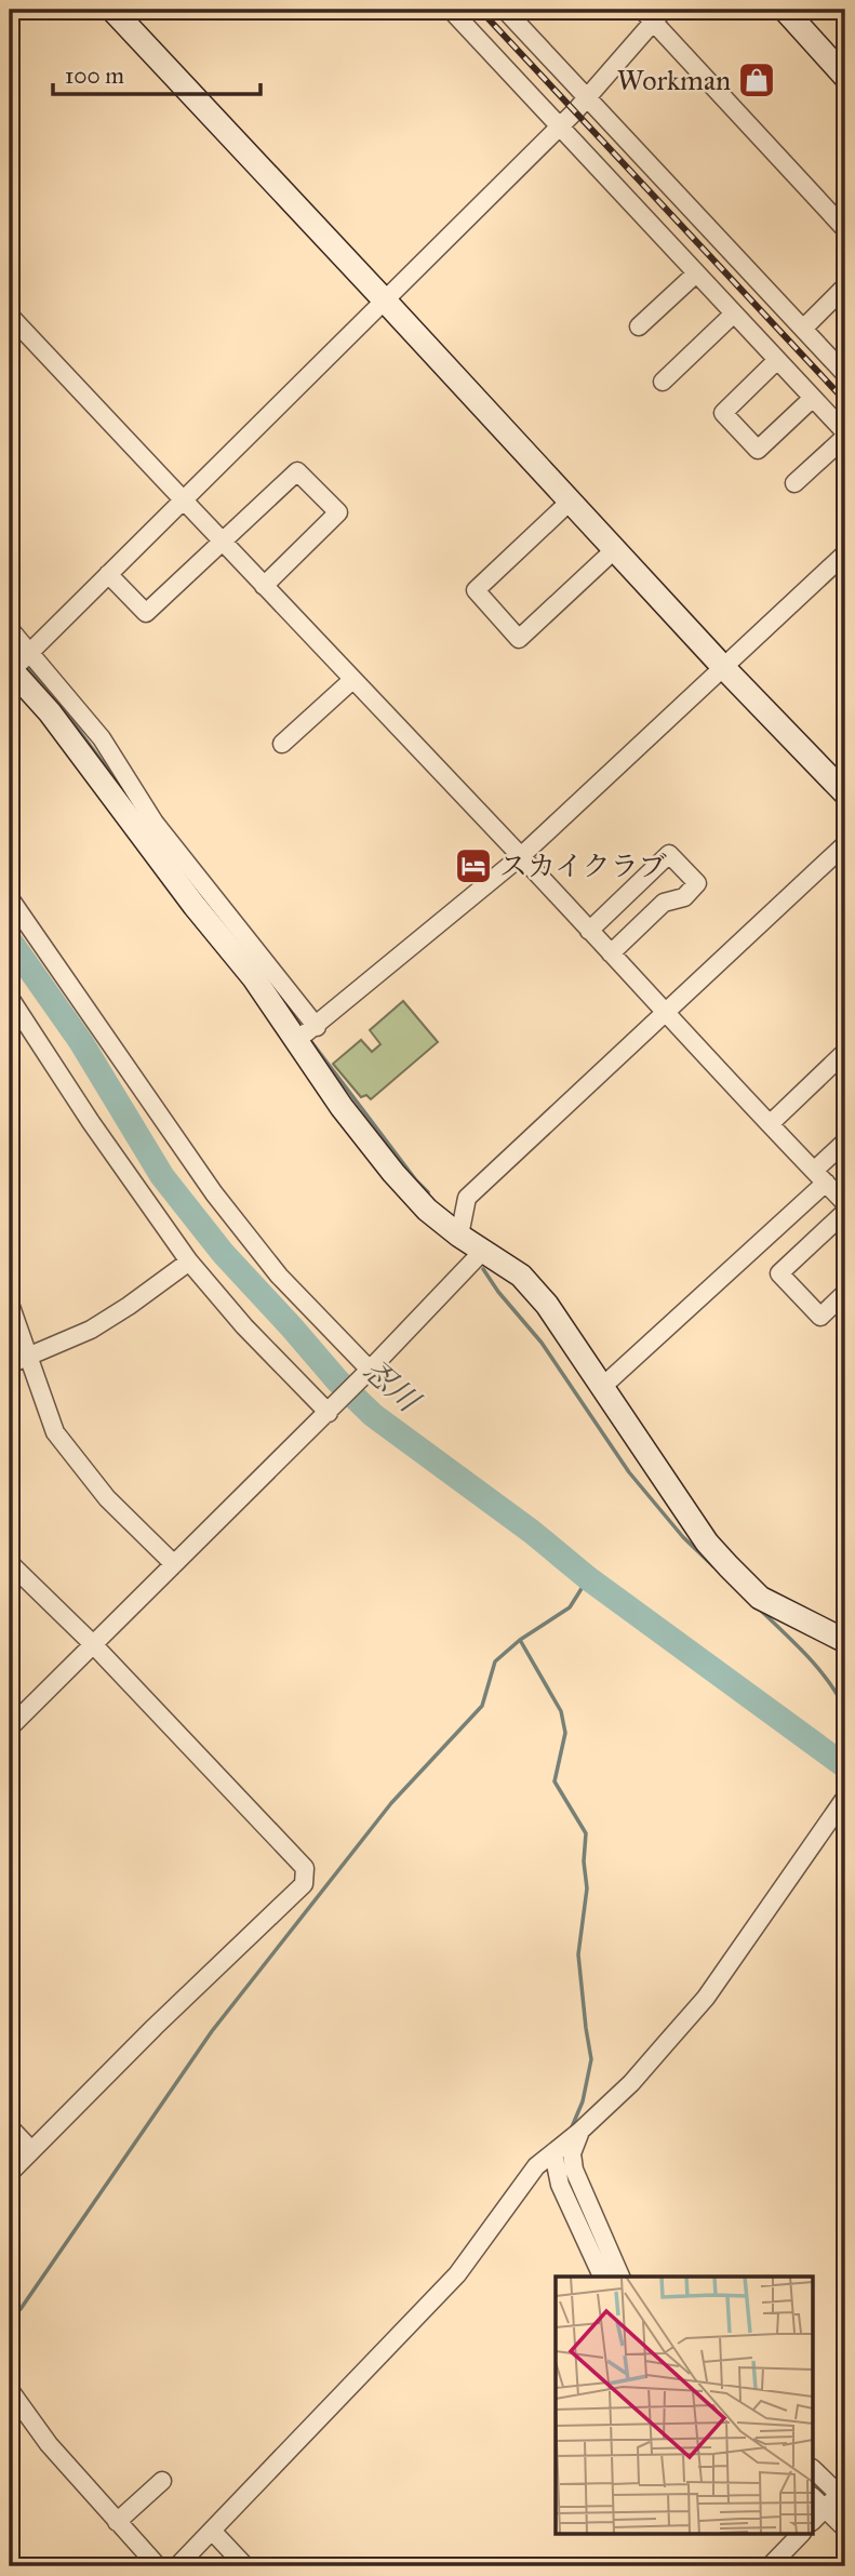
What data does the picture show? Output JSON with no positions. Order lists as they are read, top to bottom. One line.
{"water":["忍川"],"places":{"shop":["Workman"],"hotel":["スカイクラブ"]},"scale_bar":"100 m"}
